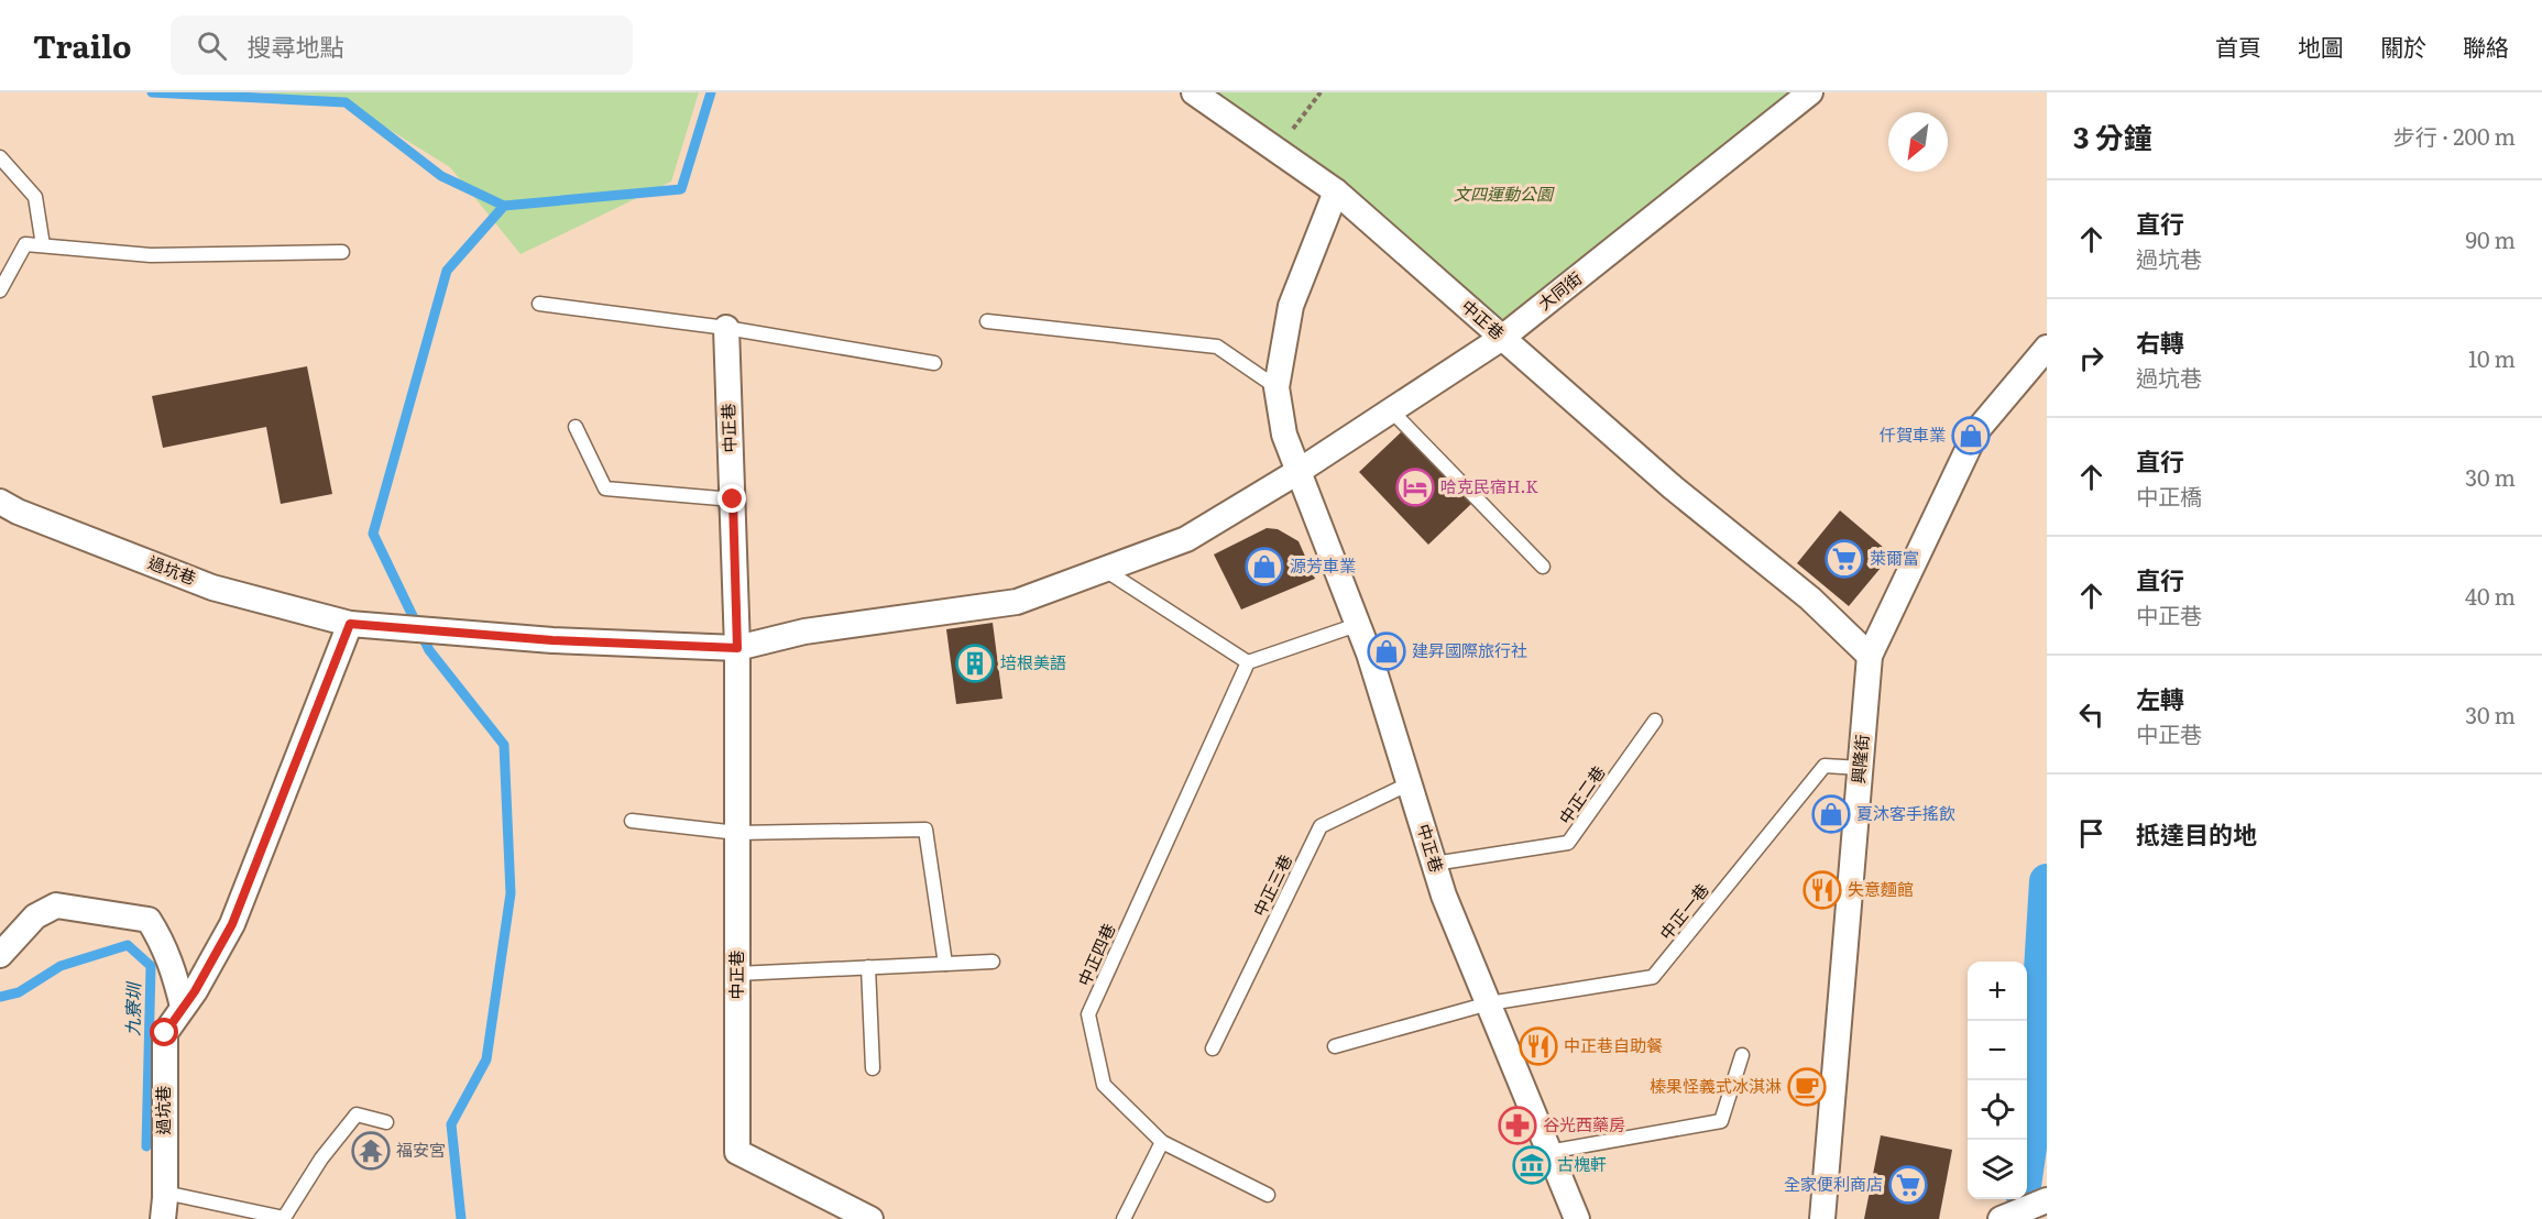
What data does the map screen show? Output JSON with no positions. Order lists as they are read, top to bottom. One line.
{"streets":{"street":["大同街","中正巷","過坑巷","興隆街"],"lane":["中正二巷","中正三巷","中正一巷","中正四巷"]},"crossings":[["大同街","中正巷"],["中正巷","過坑巷"],["中正巷","興隆街"],["中正巷","中正二巷"],["中正巷","中正三巷"],["中正巷","中正一巷"],["興隆街","中正一巷"]],"water":["九寮圳"],"parks":["文四運動公園"],"places":{"shop":["仟賀車業","源芳車業","建昇國際旅行社","夏沐客手搖飲"],"hotel":["哈克民宿H.K"],"supermarket":["萊爾富","全家便利商店"],"building":["培根美語"],"restaurant":["失意麵館","中正巷自助餐"],"cafe":["榛果怪義式冰淇淋"],"pharmacy":["谷光西藥房"],"temple":["福安宮"],"museum":["古槐軒"]},"north":"bottom left","page":{"header":"Trailo","search":"搜尋地點","nav":["首頁","地圖","關於","聯絡"],"heading":["3 分鐘","步行 · 200 m"],"list":[["直行","過坑巷","90 m"],["右轉","過坑巷","10 m"],["直行","中正橋","30 m"],["直行","中正巷","40 m"],["左轉","中正巷","30 m"],"抵達目的地"],"map_buttons":["+","−"]}}
